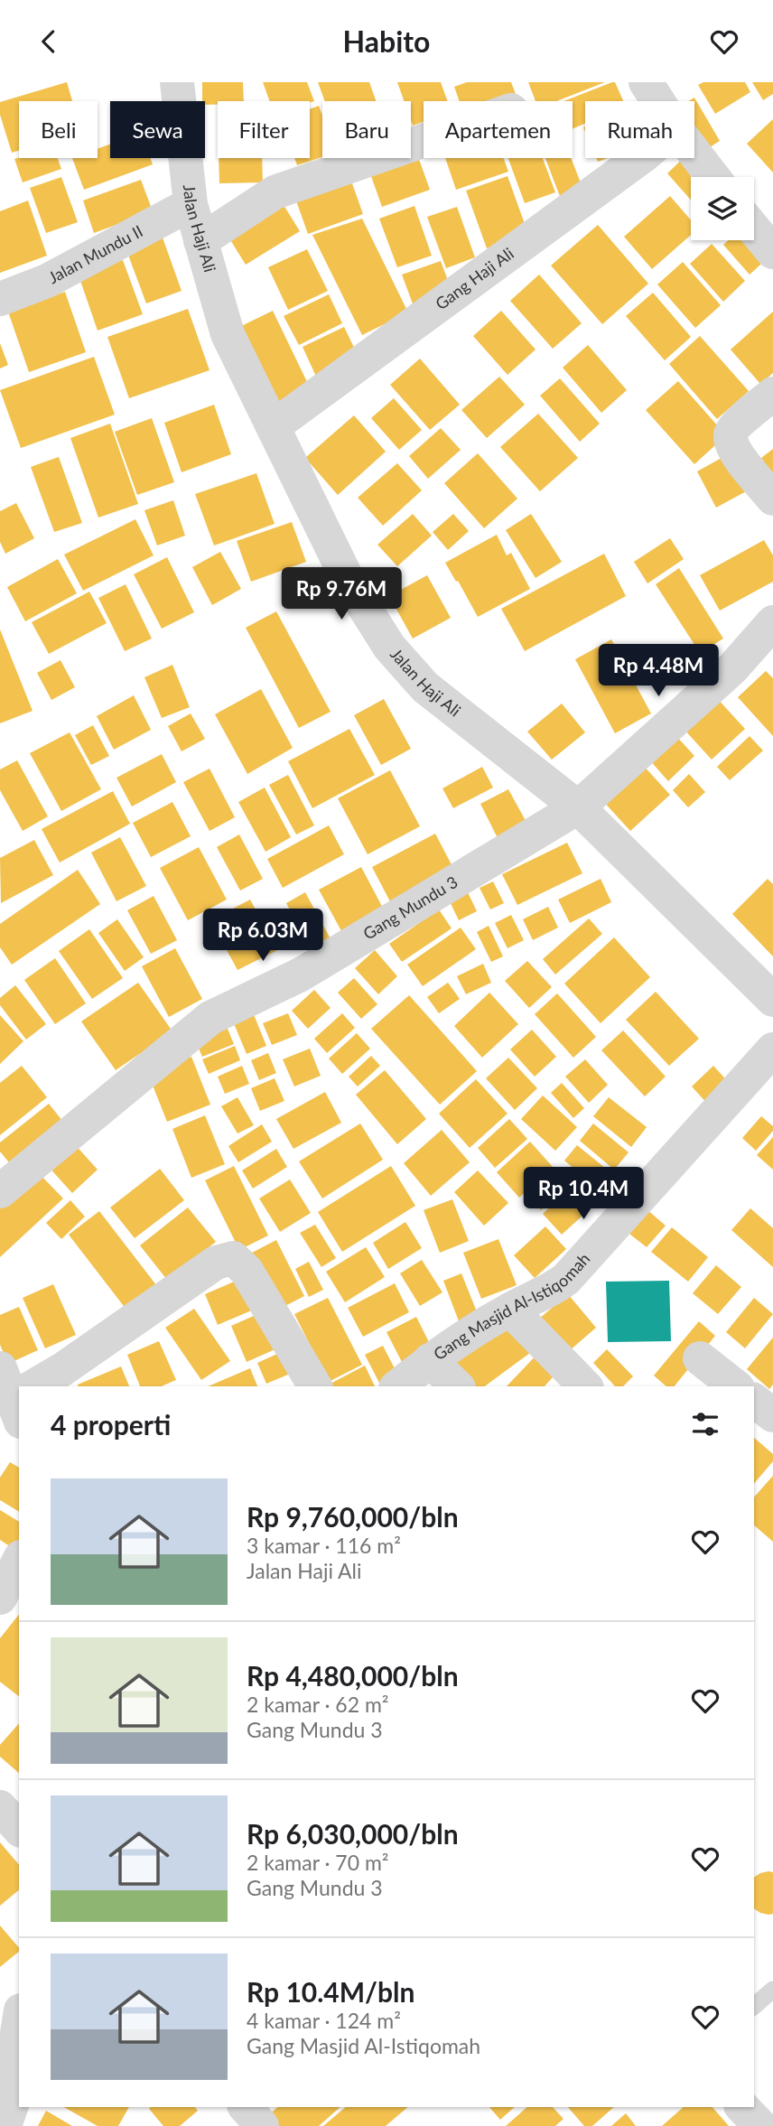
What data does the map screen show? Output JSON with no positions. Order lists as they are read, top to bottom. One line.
{"streets":{"street":["Jalan Haji Ali","Jalan Mundu II","Gang Haji Ali","Gang Mundu 3","Gang Masjid Al-Istiqomah"]},"crossings":[["Jalan Haji Ali","Jalan Mundu II"],["Jalan Haji Ali","Gang Haji Ali"],["Jalan Haji Ali","Gang Mundu 3"]],"page":{"header":"Habito","chip":["Beli","Sewa","Filter","Baru","Apartemen","Rumah"],"price":["Rp 9.76M","Rp 4.48M","Rp 6.03M","Rp 10.4M"],"heading":"4 properti","list":[{"name":"Rp 9,760,000/bln","note":"3 kamar · 116 m² · Jalan Haji Ali"},{"name":"Rp 4,480,000/bln","note":"2 kamar · 62 m² · Gang Mundu 3"},{"name":"Rp 6,030,000/bln","note":"2 kamar · 70 m² · Gang Mundu 3"},{"name":"Rp 10.4M/bln","note":"4 kamar · 124 m² · Gang Masjid Al-Istiqomah"}]}}
